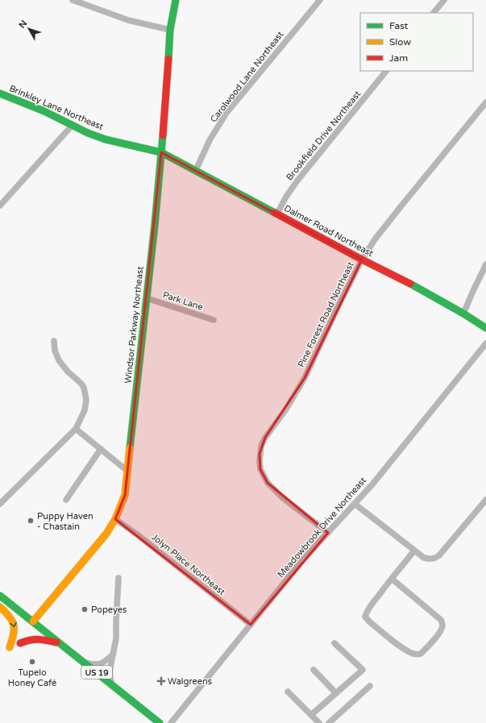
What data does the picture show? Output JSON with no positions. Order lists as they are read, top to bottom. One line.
{"streets":{"street":["Carolwood Lane Northeast","Brinkley Lane Northeast","Brookfield Drive Northeast","Dalmer Road Northeast","Park Lane","Pine Forest Road Northeast","Windsor Parkway Northeast","Meadowbrook Drive Northeast","Jolyn Place Northeast","US 19"]},"crossings":[["Carolwood Lane Northeast","Dalmer Road Northeast"],["Brinkley Lane Northeast","Dalmer Road Northeast"],["Brinkley Lane Northeast","Windsor Parkway Northeast"],["Brookfield Drive Northeast","Dalmer Road Northeast"],["Dalmer Road Northeast","Pine Forest Road Northeast"],["Dalmer Road Northeast","Windsor Parkway Northeast"],["Park Lane","Windsor Parkway Northeast"],["Pine Forest Road Northeast","Meadowbrook Drive Northeast"],["Windsor Parkway Northeast","Jolyn Place Northeast"],["Windsor Parkway Northeast","US 19"],["Meadowbrook Drive Northeast","Jolyn Place Northeast"]],"places":{"other":["Puppy Haven - Chastain","Popeyes","Tupelo Honey Café"],"health":["Walgreens"]},"legend":["Fast","Slow","Jam"],"north":"top left"}
